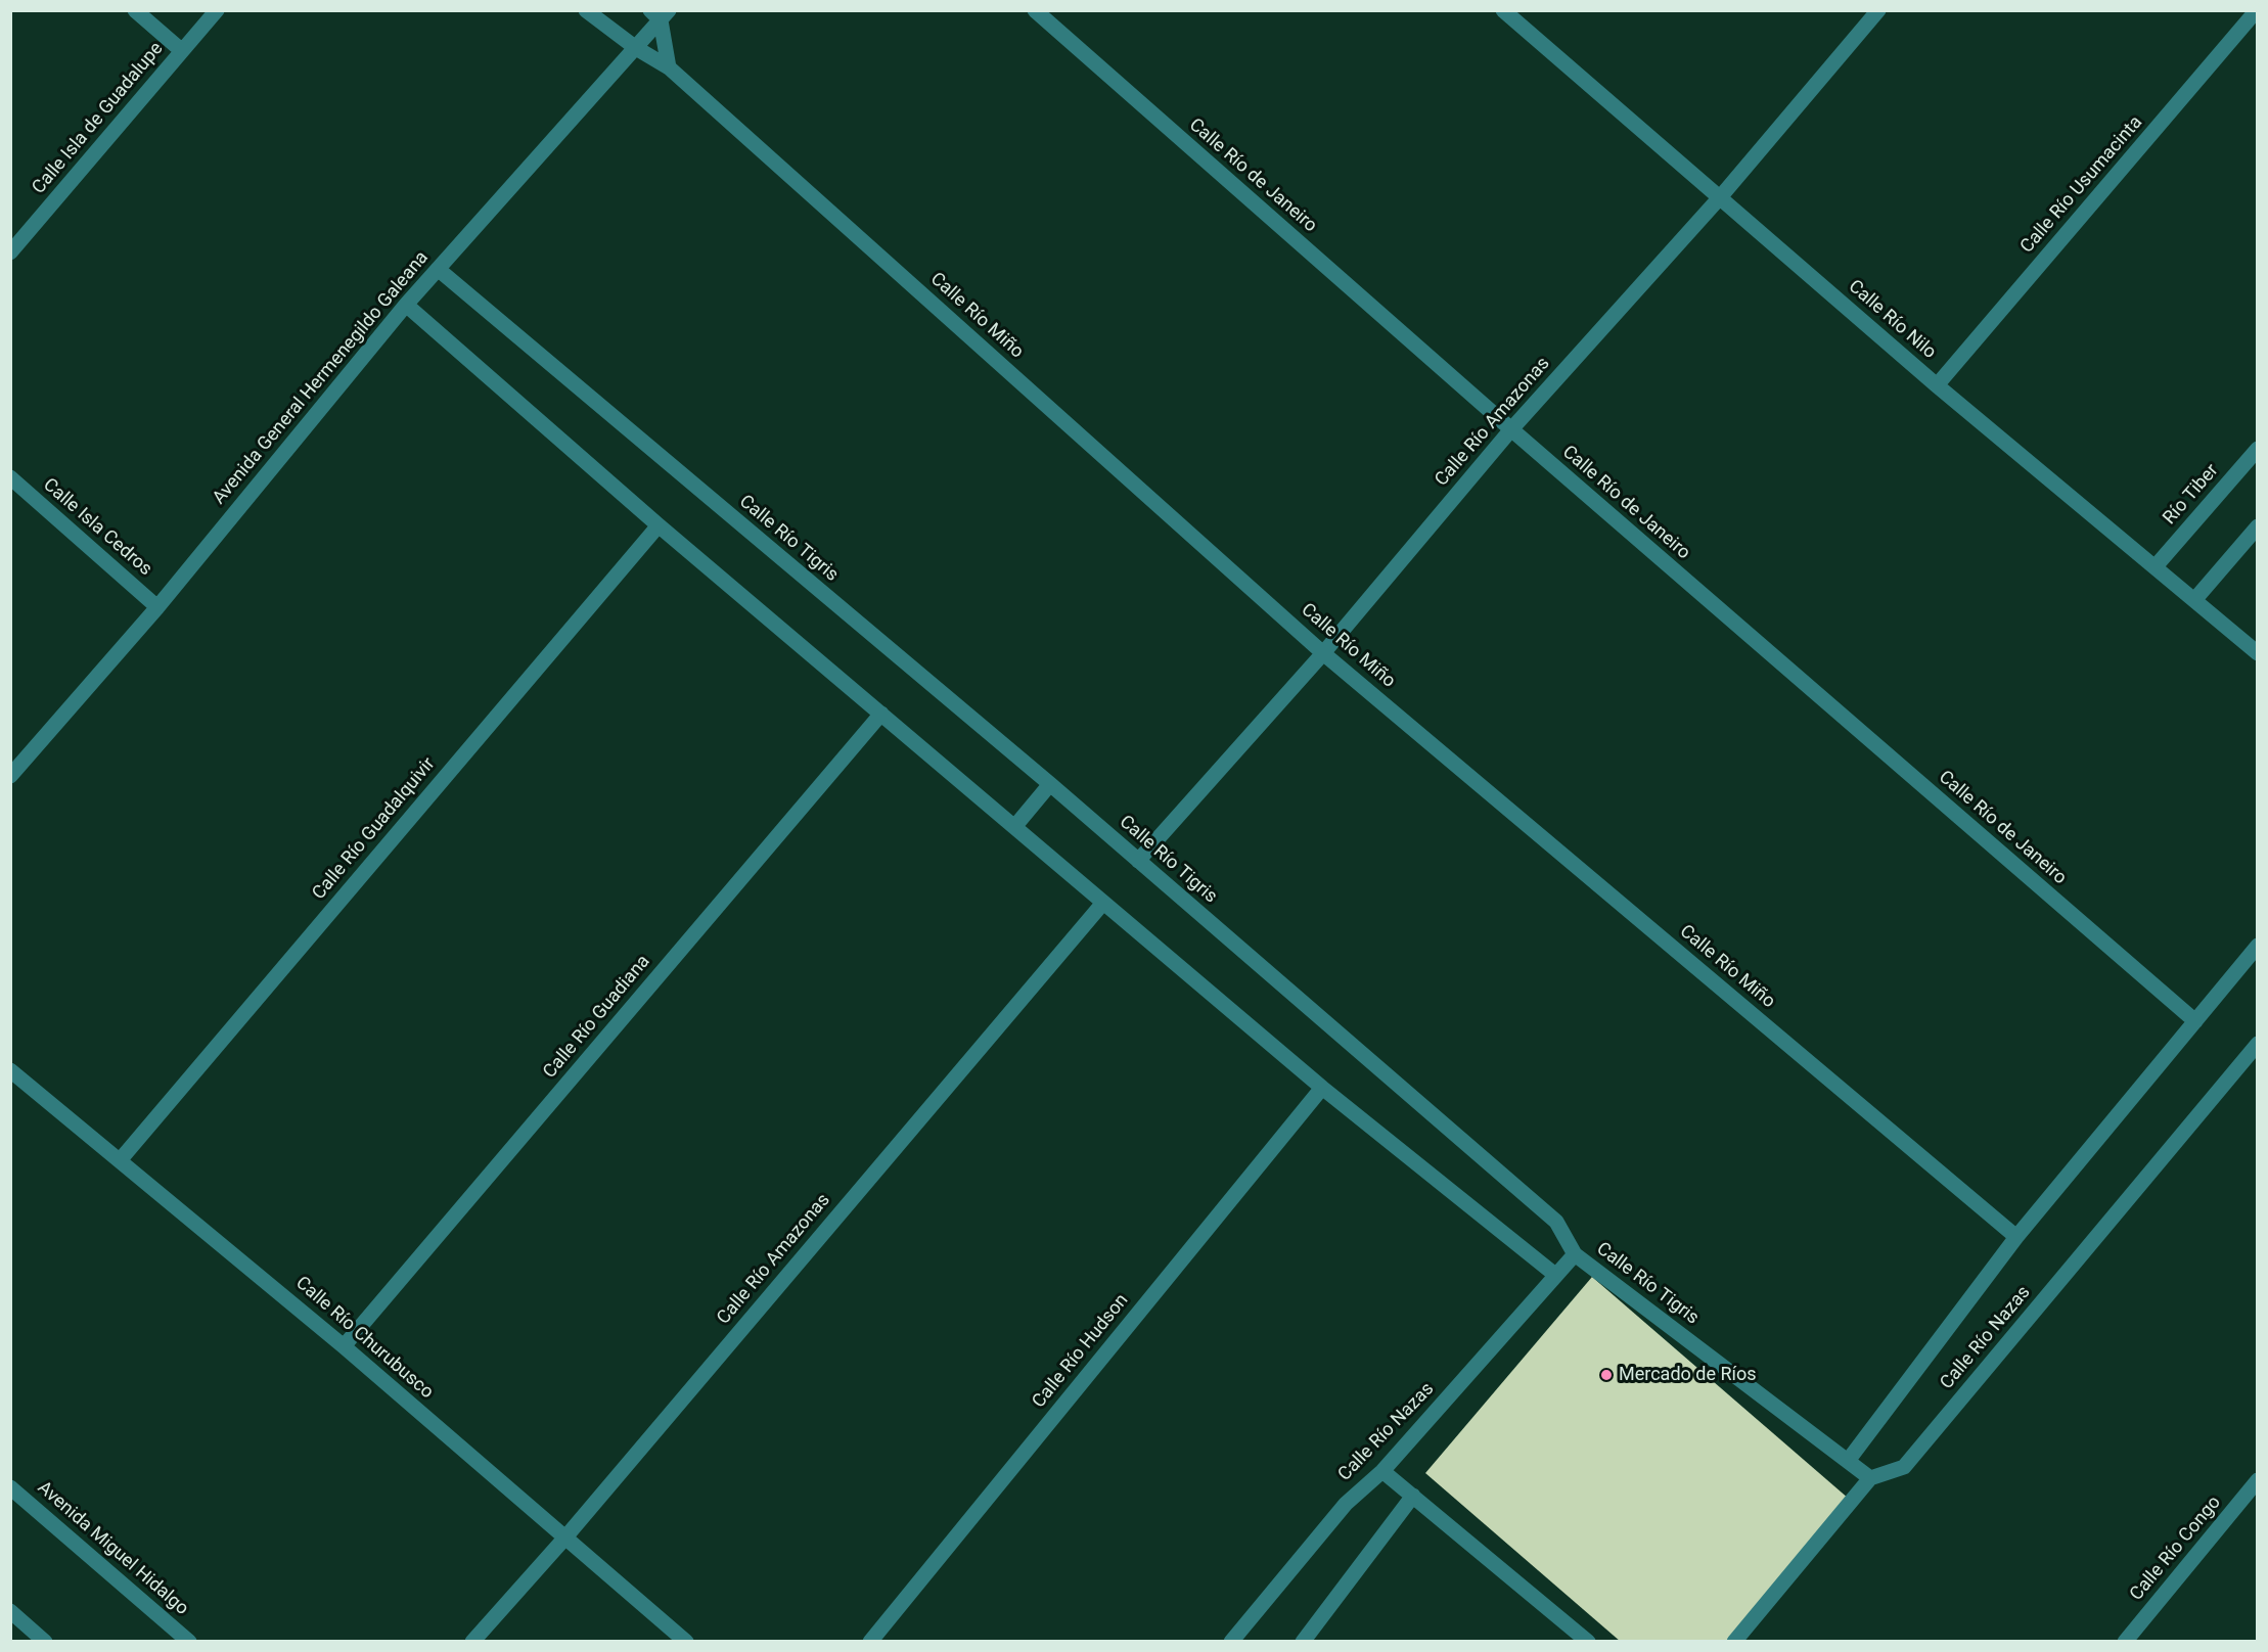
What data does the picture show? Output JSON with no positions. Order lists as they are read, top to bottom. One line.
{"streets":{"street":["Calle Isla de Guadalupe","Calle Río de Janeiro","Calle Río Usumacinta","Calle Río Miño","Calle Río Nilo","Avenida General Hermenegildo Galeana","Calle Río Amazonas","Río Tiber","Calle Isla Cedros","Calle Río Tigris","Calle Río Guadalquivir","Calle Río Guadiana","Calle Río Churubusco","Calle Río Nazas","Calle Río Hudson","Avenida Miguel Hidalgo","Calle Río Congo"]},"crossings":[["Calle Río de Janeiro","Calle Río Amazonas"],["Calle Río de Janeiro","Calle Río Nazas"],["Calle Río Usumacinta","Calle Río Nilo"],["Calle Río Miño","Avenida General Hermenegildo Galeana"],["Calle Río Miño","Calle Río Amazonas"],["Calle Río Miño","Calle Río Nazas"],["Calle Río Nilo","Calle Río Amazonas"],["Calle Río Nilo","Río Tiber"],["Avenida General Hermenegildo Galeana","Calle Isla Cedros"],["Avenida General Hermenegildo Galeana","Calle Río Tigris"],["Calle Río Amazonas","Calle Río Tigris"],["Calle Río Amazonas","Calle Río Churubusco"],["Calle Río Tigris","Calle Río Nazas"],["Calle Río Guadalquivir","Calle Río Churubusco"],["Calle Río Guadiana","Calle Río Churubusco"]],"places":["Mercado de Ríos"]}
